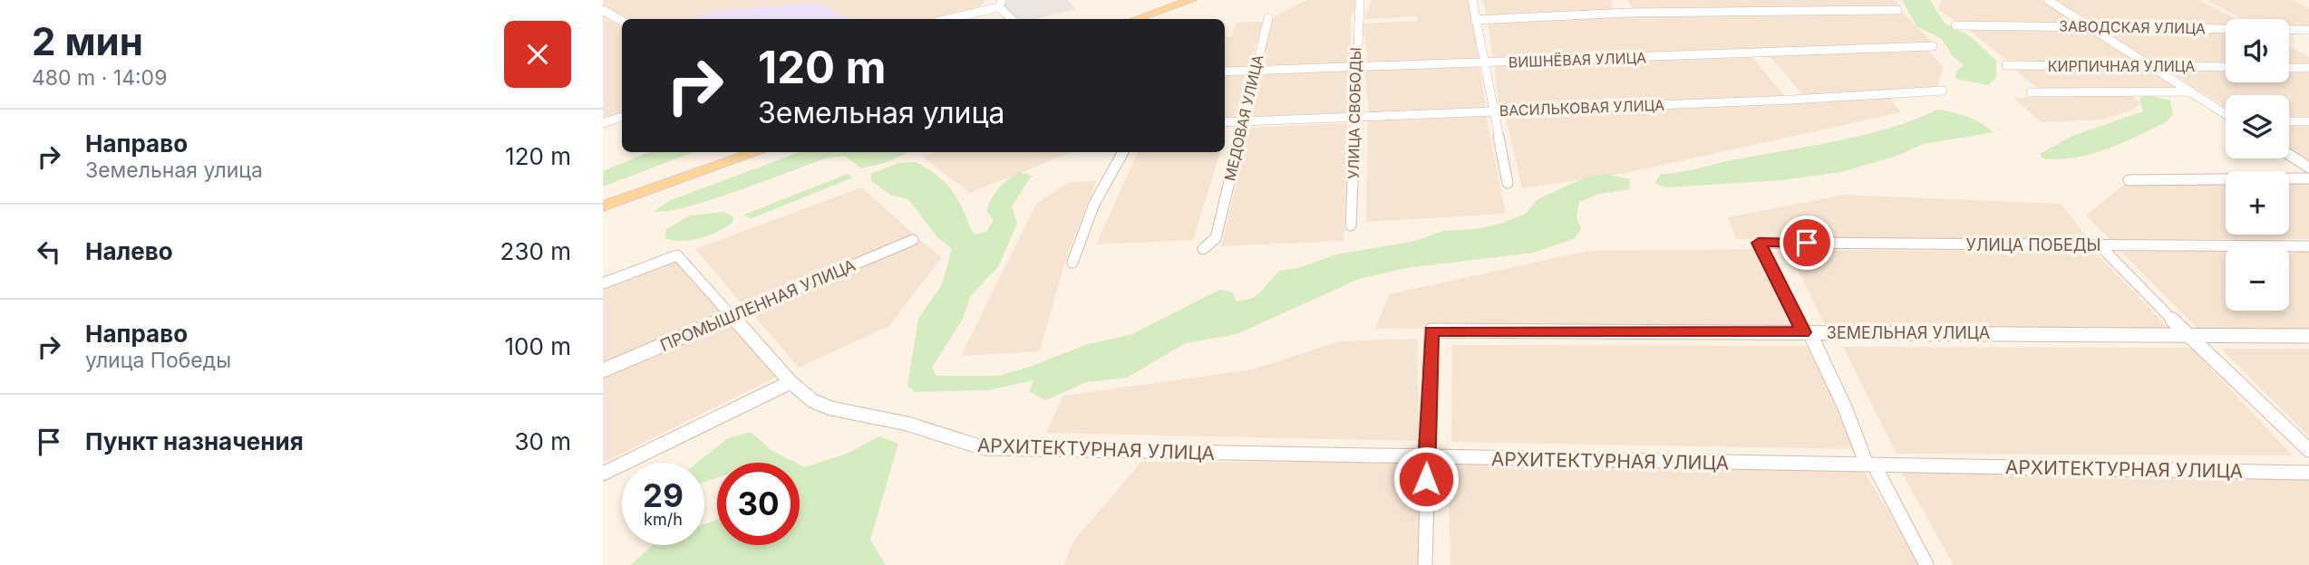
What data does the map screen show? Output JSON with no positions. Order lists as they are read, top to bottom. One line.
{"streets":{"street":["ЗАВОДСКАЯ УЛИЦА","ВИШНЁВАЯ УЛИЦА","КИРПИЧНАЯ УЛИЦА","ВАСИЛЬКОВАЯ УЛИЦА","УЛИЦА СВОБОДЫ","МЕДОВАЯ УЛИЦА","УЛИЦА ПОБЕДЫ","ПРОМЫШЛЕННАЯ УЛИЦА","ЗЕМЕЛЬНАЯ УЛИЦА","АРХИТЕКТУРНАЯ УЛИЦА"]},"crossings":[["ВИШНЁВАЯ УЛИЦА","УЛИЦА СВОБОДЫ"],["ВИШНЁВАЯ УЛИЦА","МЕДОВАЯ УЛИЦА"],["ВАСИЛЬКОВАЯ УЛИЦА","УЛИЦА СВОБОДЫ"],["ВАСИЛЬКОВАЯ УЛИЦА","МЕДОВАЯ УЛИЦА"],["УЛИЦА ПОБЕДЫ","ЗЕМЕЛЬНАЯ УЛИЦА"],["ПРОМЫШЛЕННАЯ УЛИЦА","АРХИТЕКТУРНАЯ УЛИЦА"],["ЗЕМЕЛЬНАЯ УЛИЦА","АРХИТЕКТУРНАЯ УЛИЦА"]],"page":{"heading":["2 мин","480 m · 14:09"],"map_buttons":["+","−"],"turn":["120 m","Земельная улица"],"list":[{"name":"Направо","note":"Земельная улица","value":"120 m"},{"name":"Налево","value":"230 m"},{"name":"Направо","note":"улица Победы","value":"100 m"},{"name":"Пункт назначения","value":"30 m"}],"speed":"29 km/h","limit":"30"}}
